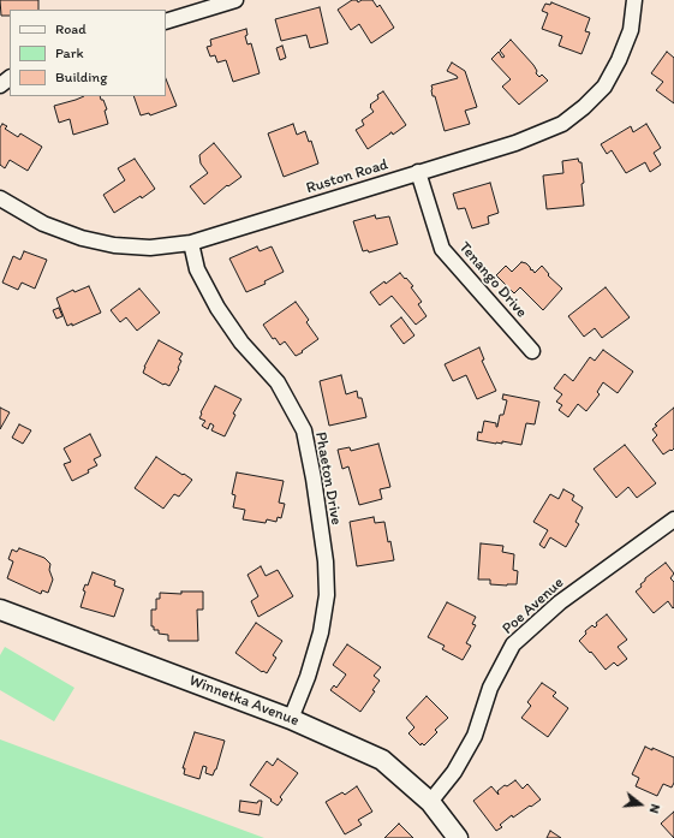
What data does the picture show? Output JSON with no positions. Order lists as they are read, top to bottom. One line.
{"streets":{"main road":["Winnetka Avenue"],"street":["Ruston Road","Tenango Drive","Phaeton Drive","Poe Avenue"]},"crossings":[["Ruston Road","Tenango Drive"],["Ruston Road","Phaeton Drive"],["Phaeton Drive","Winnetka Avenue"],["Poe Avenue","Winnetka Avenue"]],"legend":["Road","Park","Building"],"north":"right"}
